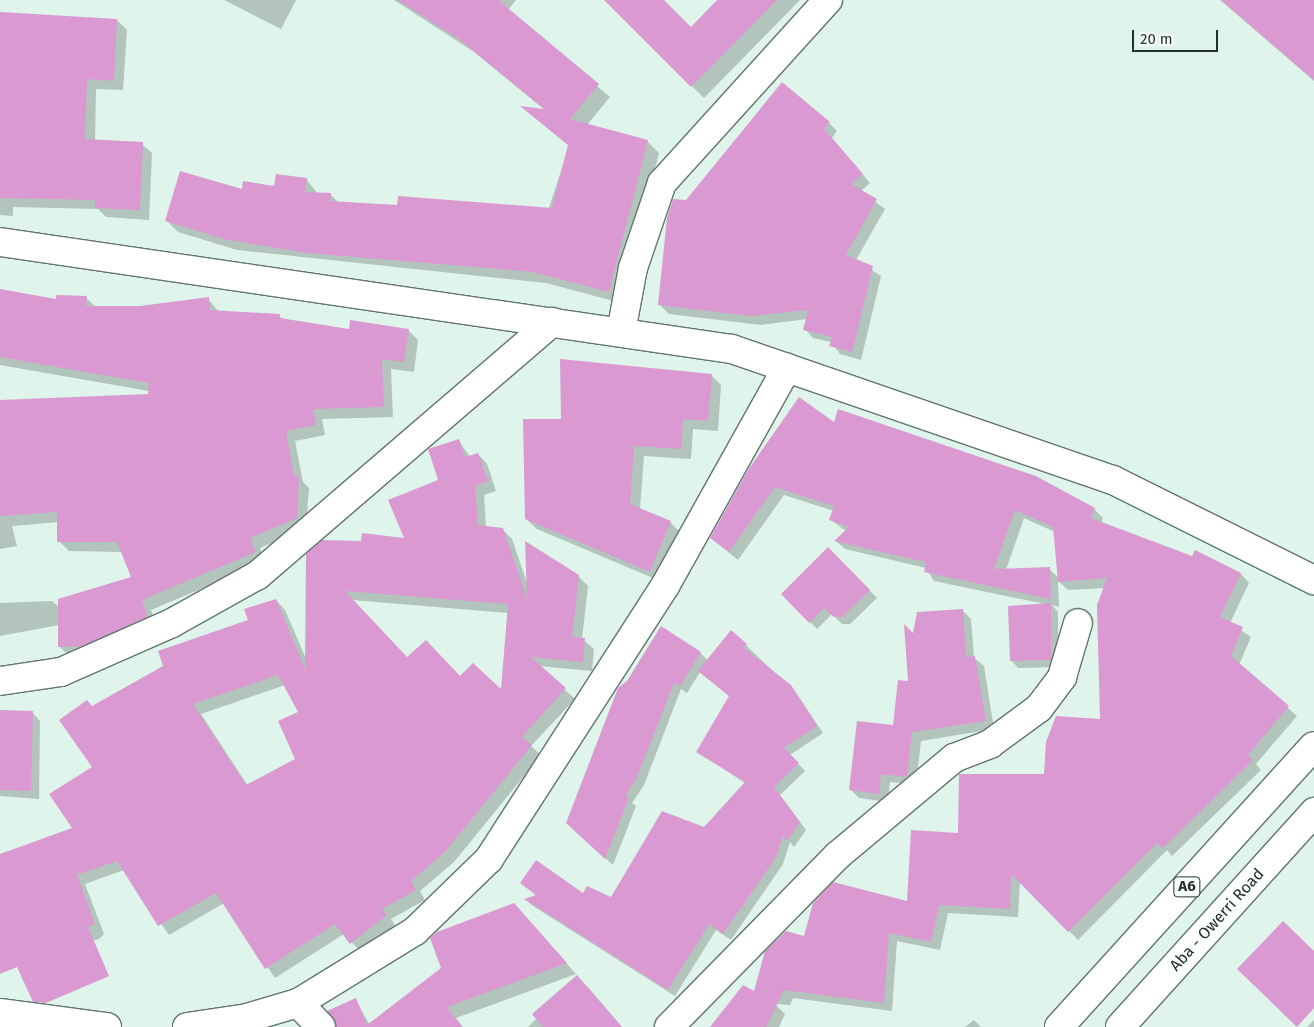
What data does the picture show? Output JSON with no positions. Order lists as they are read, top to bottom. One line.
{"streets":{"main road":["A6","Aba - Owerri Road"]},"scale_bar":"20 m"}
